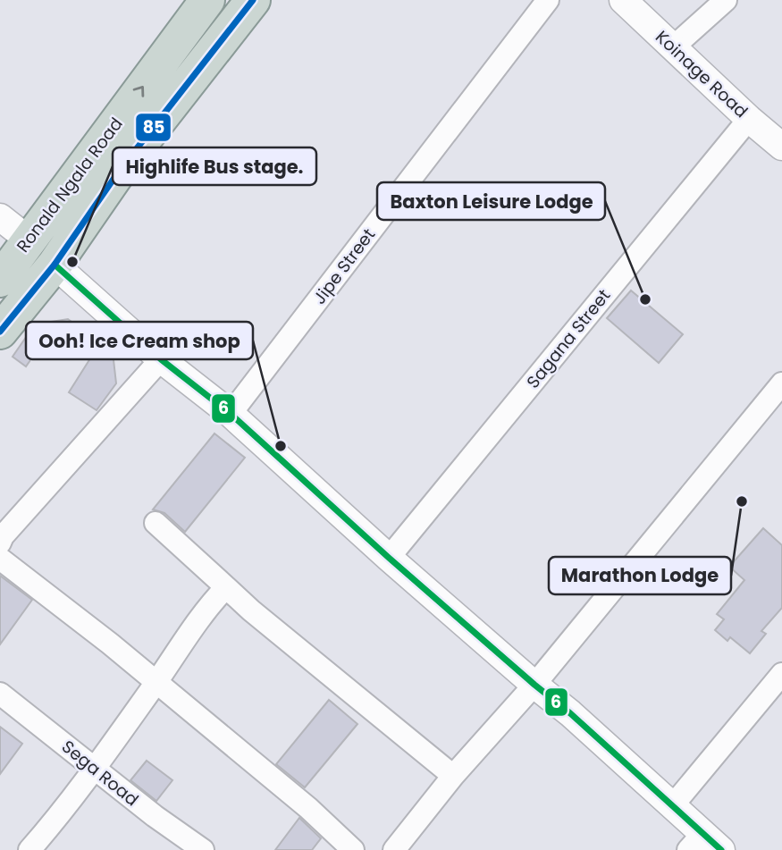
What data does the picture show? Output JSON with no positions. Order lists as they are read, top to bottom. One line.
{"streets":{"highway":["Ronald Ngala Road"],"street":["Koinage Road","Jipe Street","Sagana Street","Sega Road"]},"crossings":[["Koinage Road","Sagana Street"]],"places":["Highlife Bus stage.","Baxton Leisure Lodge","Ooh! Ice Cream shop","Marathon Lodge"],"lines":["transit line 85","transit line 6"]}
